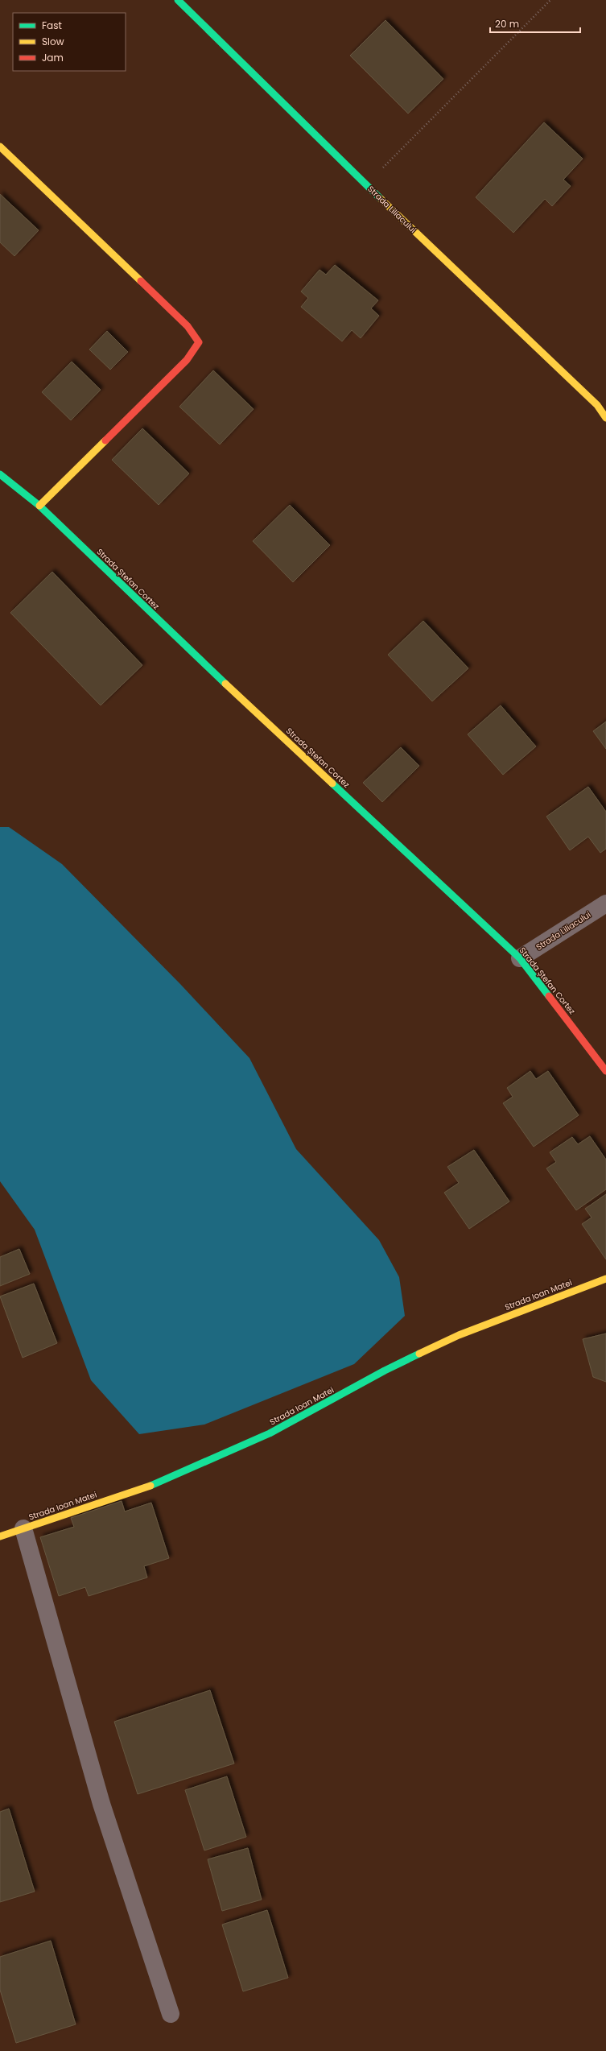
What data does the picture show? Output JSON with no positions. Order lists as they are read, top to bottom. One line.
{"streets":{"street":["Strada Liliacului","Strada Ștefan Cortez","Strada Ioan Matei"]},"crossings":[["Strada Liliacului","Strada Ștefan Cortez"]],"legend":["Fast","Slow","Jam"],"scale_bar":"20 m"}
